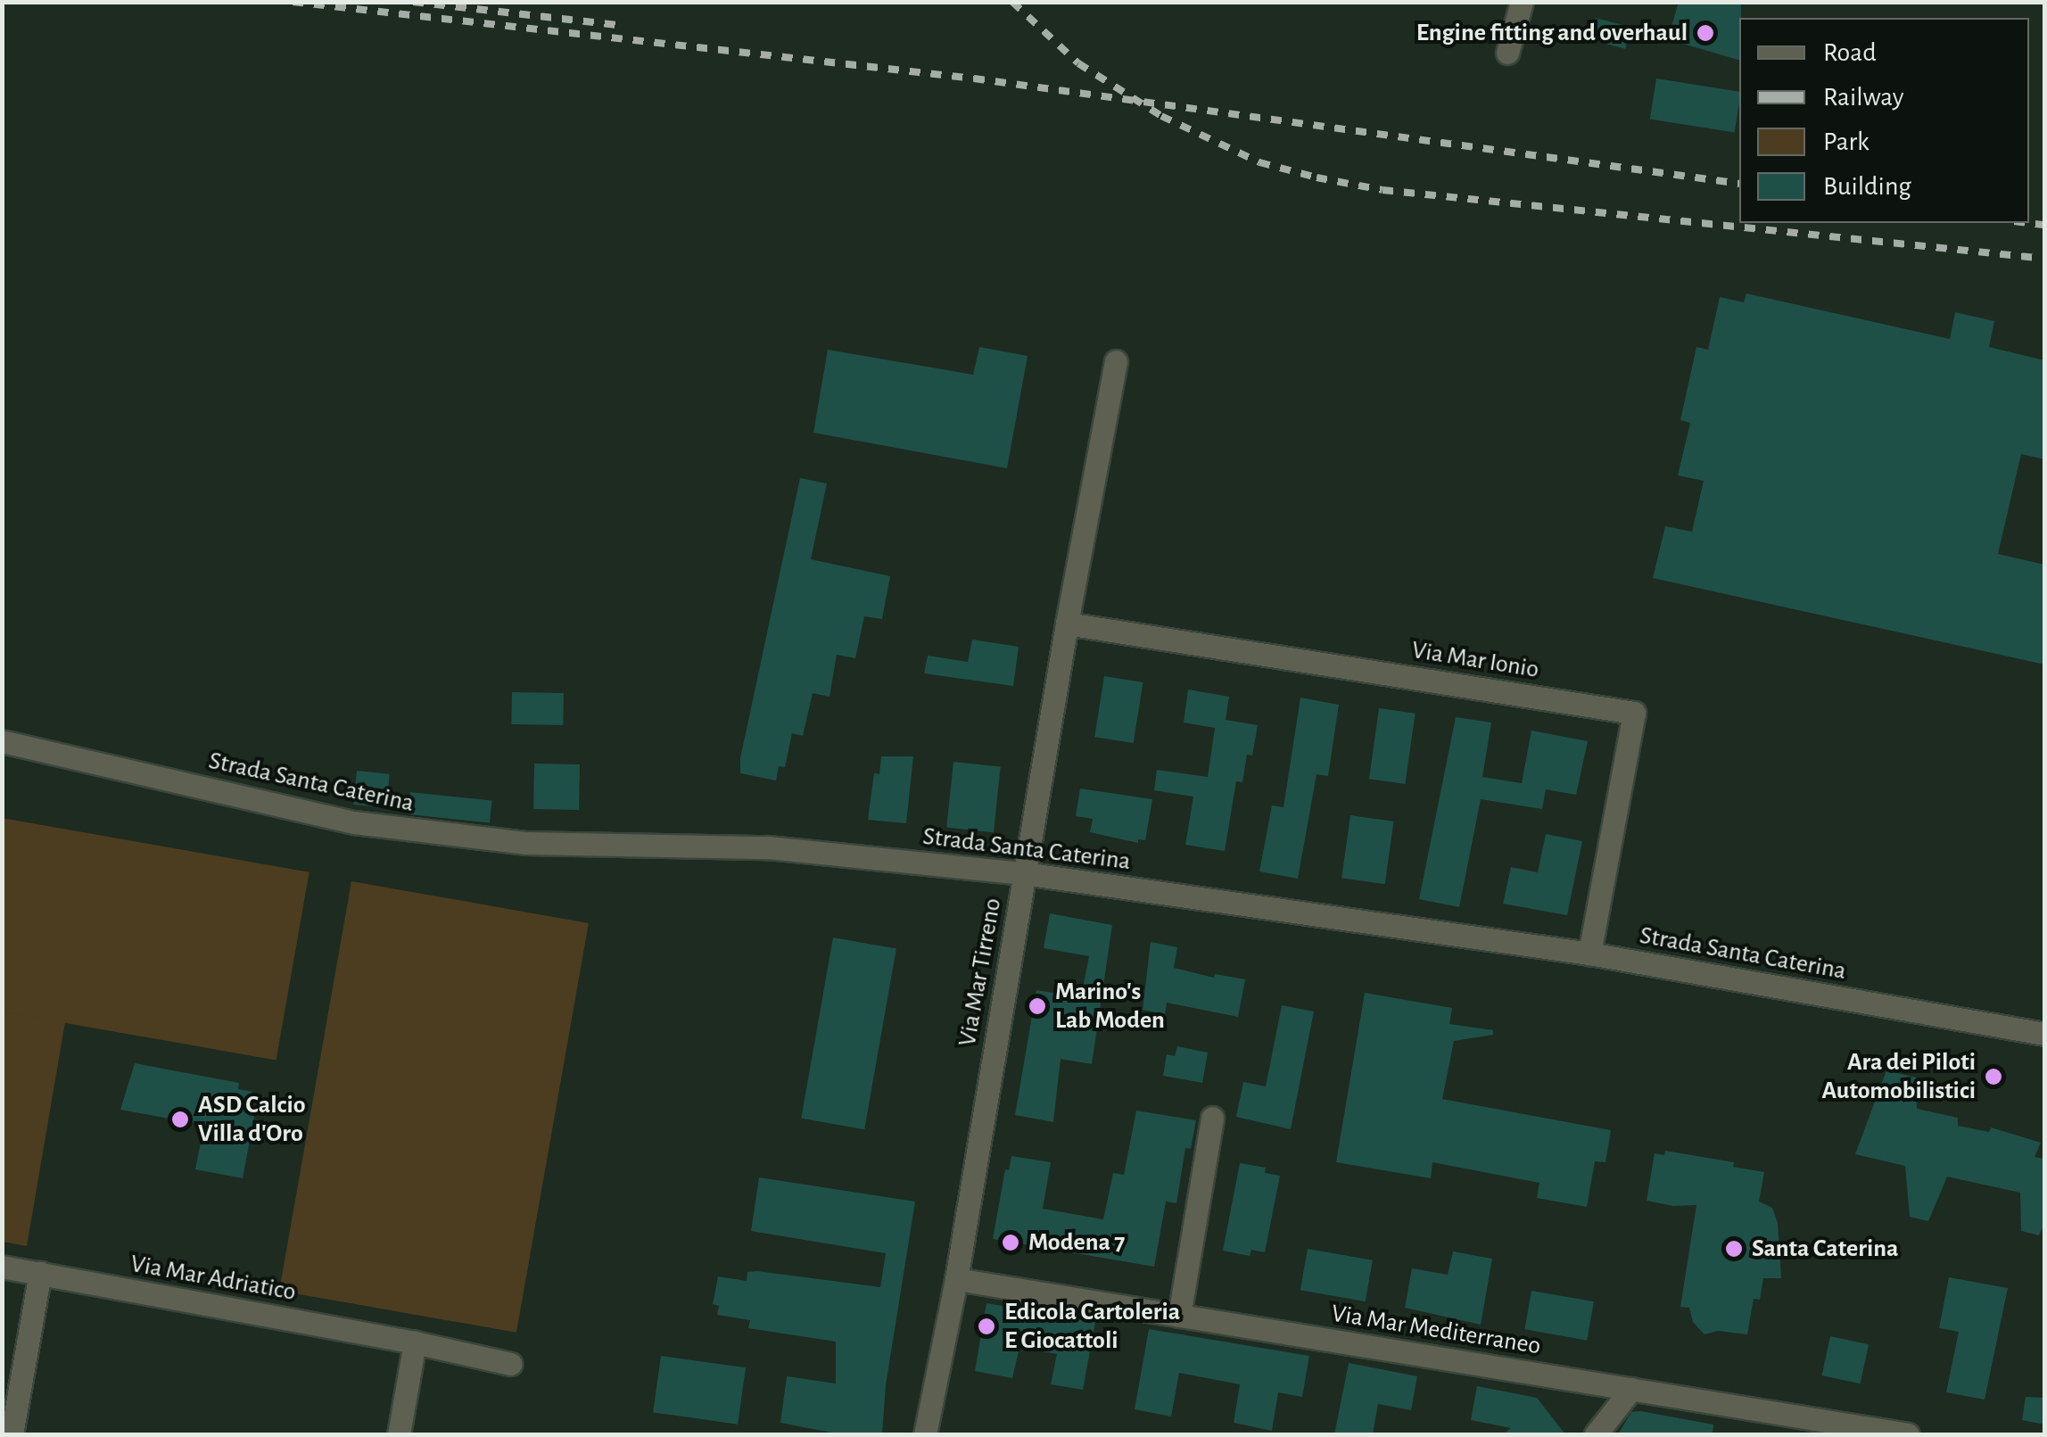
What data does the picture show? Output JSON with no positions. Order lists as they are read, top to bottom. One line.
{"streets":{"street":["Via Mar Ionio","Strada Santa Caterina","Via Mar Tirreno","Via Mar Adriatico","Via Mar Mediterraneo"]},"crossings":[["Via Mar Ionio","Strada Santa Caterina"],["Via Mar Ionio","Via Mar Tirreno"],["Strada Santa Caterina","Via Mar Tirreno"],["Via Mar Tirreno","Via Mar Mediterraneo"]],"places":["Engine fitting and overhaul","Marino's Lab Moden","Ara dei Piloti Automobilistici","ASD Calcio Villa d'Oro","Modena 7","Santa Caterina","Edicola Cartoleria E Giocattoli"],"legend":["Road","Railway","Park","Building"]}
